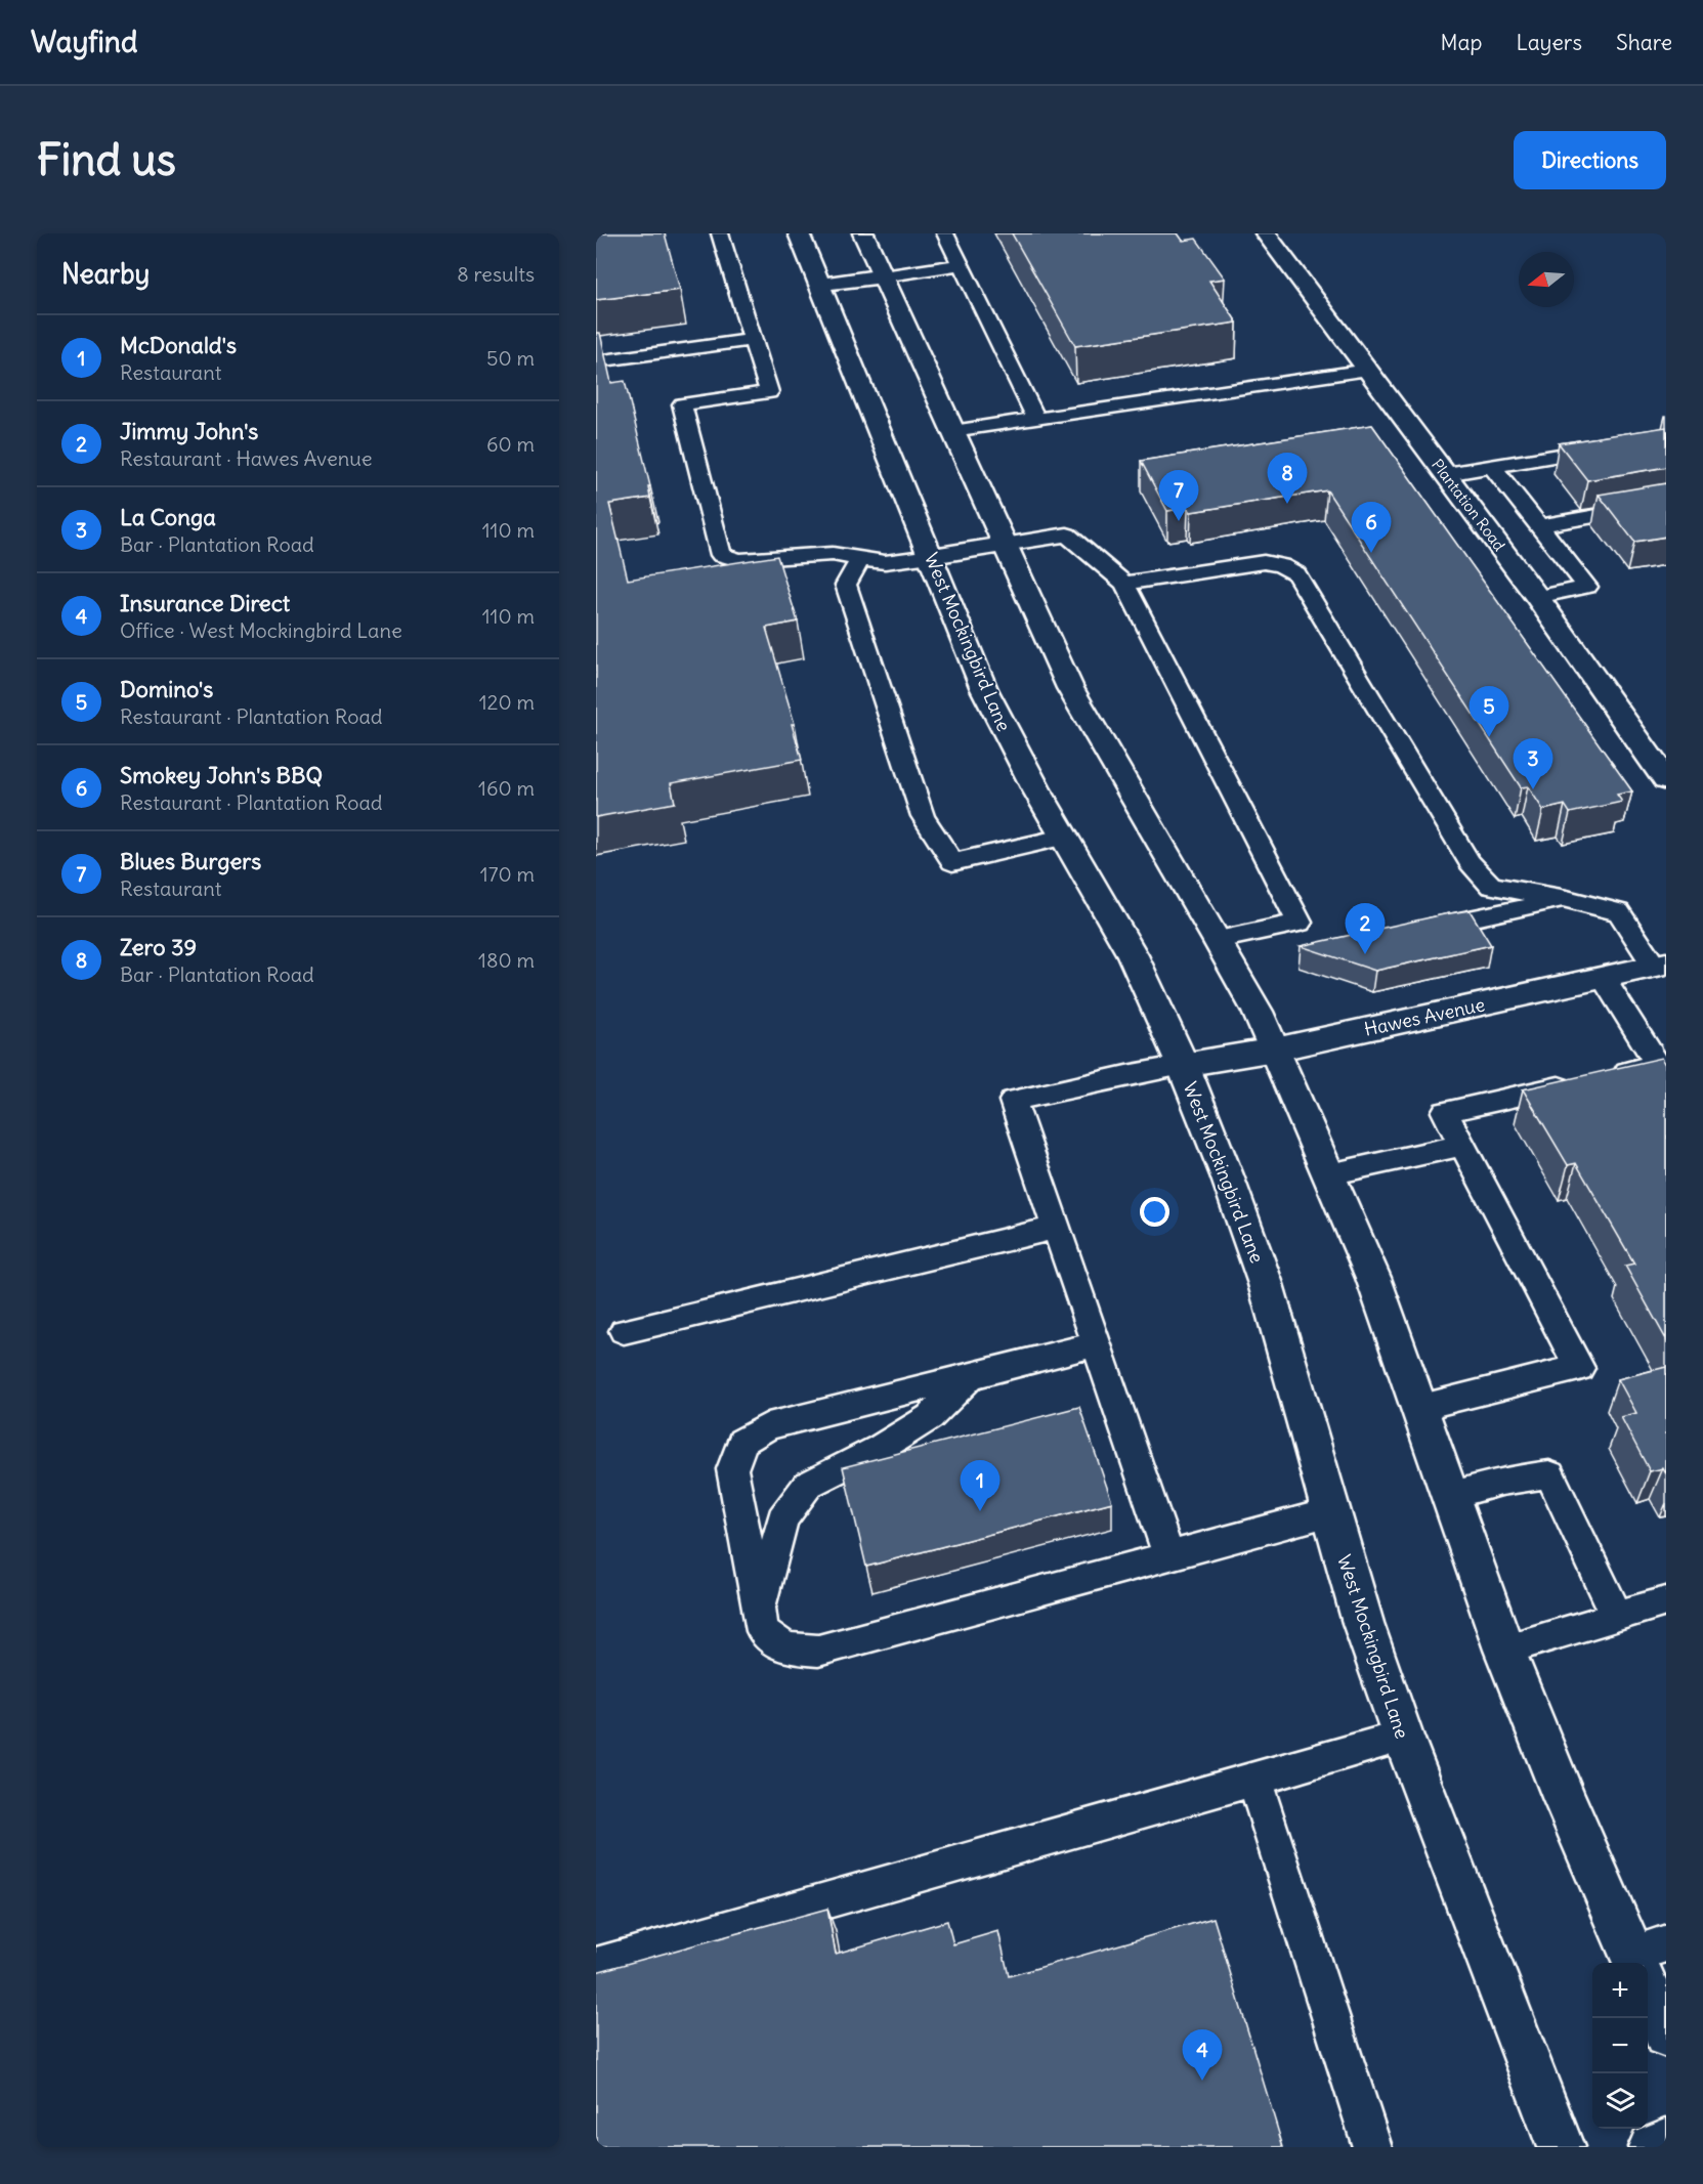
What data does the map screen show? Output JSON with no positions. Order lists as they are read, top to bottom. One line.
{"streets":{"main road":["Plantation Road","West Mockingbird Lane","Hawes Avenue"]},"crossings":[["West Mockingbird Lane","Hawes Avenue"]],"north":"left","page":{"header":"Wayfind","nav":["Map","Layers","Share"],"buttons":"Directions","title":"Find us","heading":["Nearby","8 results"],"list":[{"mark":"1","name":"McDonald's","note":"Restaurant","value":"50 m"},{"mark":"2","name":"Jimmy John's","note":"Restaurant · Hawes Avenue","value":"60 m"},{"mark":"3","name":"La Conga","note":"Bar · Plantation Road","value":"110 m"},{"mark":"4","name":"Insurance Direct","note":"Office · West Mockingbird Lane","value":"110 m"},{"mark":"5","name":"Domino's","note":"Restaurant · Plantation Road","value":"120 m"},{"mark":"6","name":"Smokey John's BBQ","note":"Restaurant · Plantation Road","value":"160 m"},{"mark":"7","name":"Blues Burgers","note":"Restaurant","value":"170 m"},{"mark":"8","name":"Zero 39","note":"Bar · Plantation Road","value":"180 m"}],"pins":["8","7","6","5","3","2","1","4"],"map_buttons":["+","−"]}}
